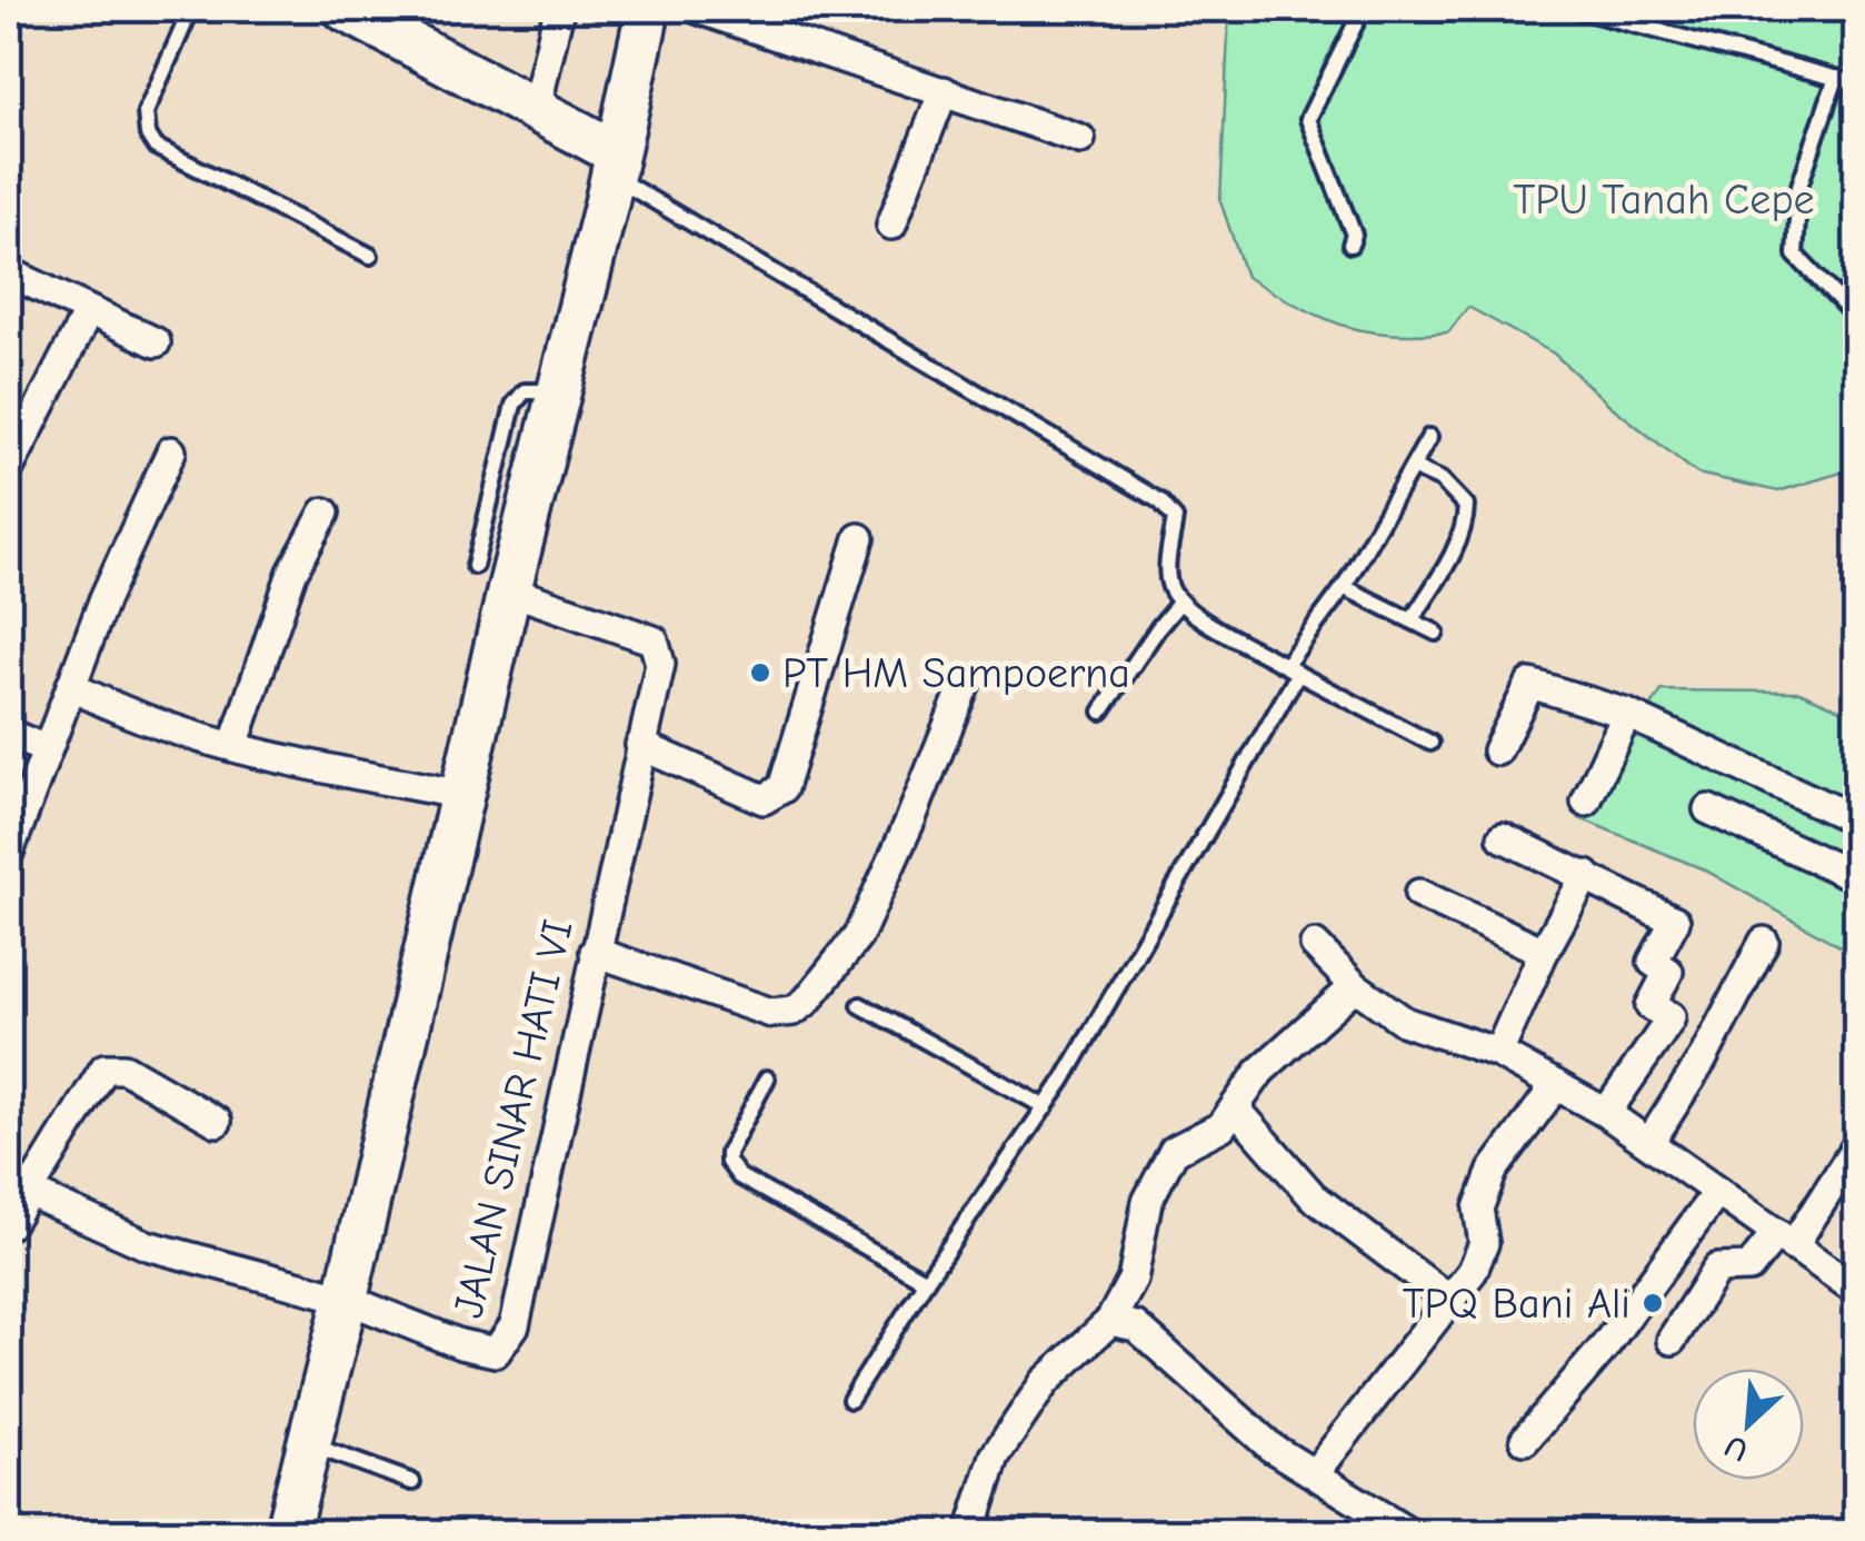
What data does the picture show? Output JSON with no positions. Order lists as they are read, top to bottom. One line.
{"streets":{"street":["JALAN SINAR HATI VI"]},"parks":["TPU Tanah Cepe"],"places":["PT HM Sampoerna","TPQ Bani Ali"],"north":"bottom left"}
